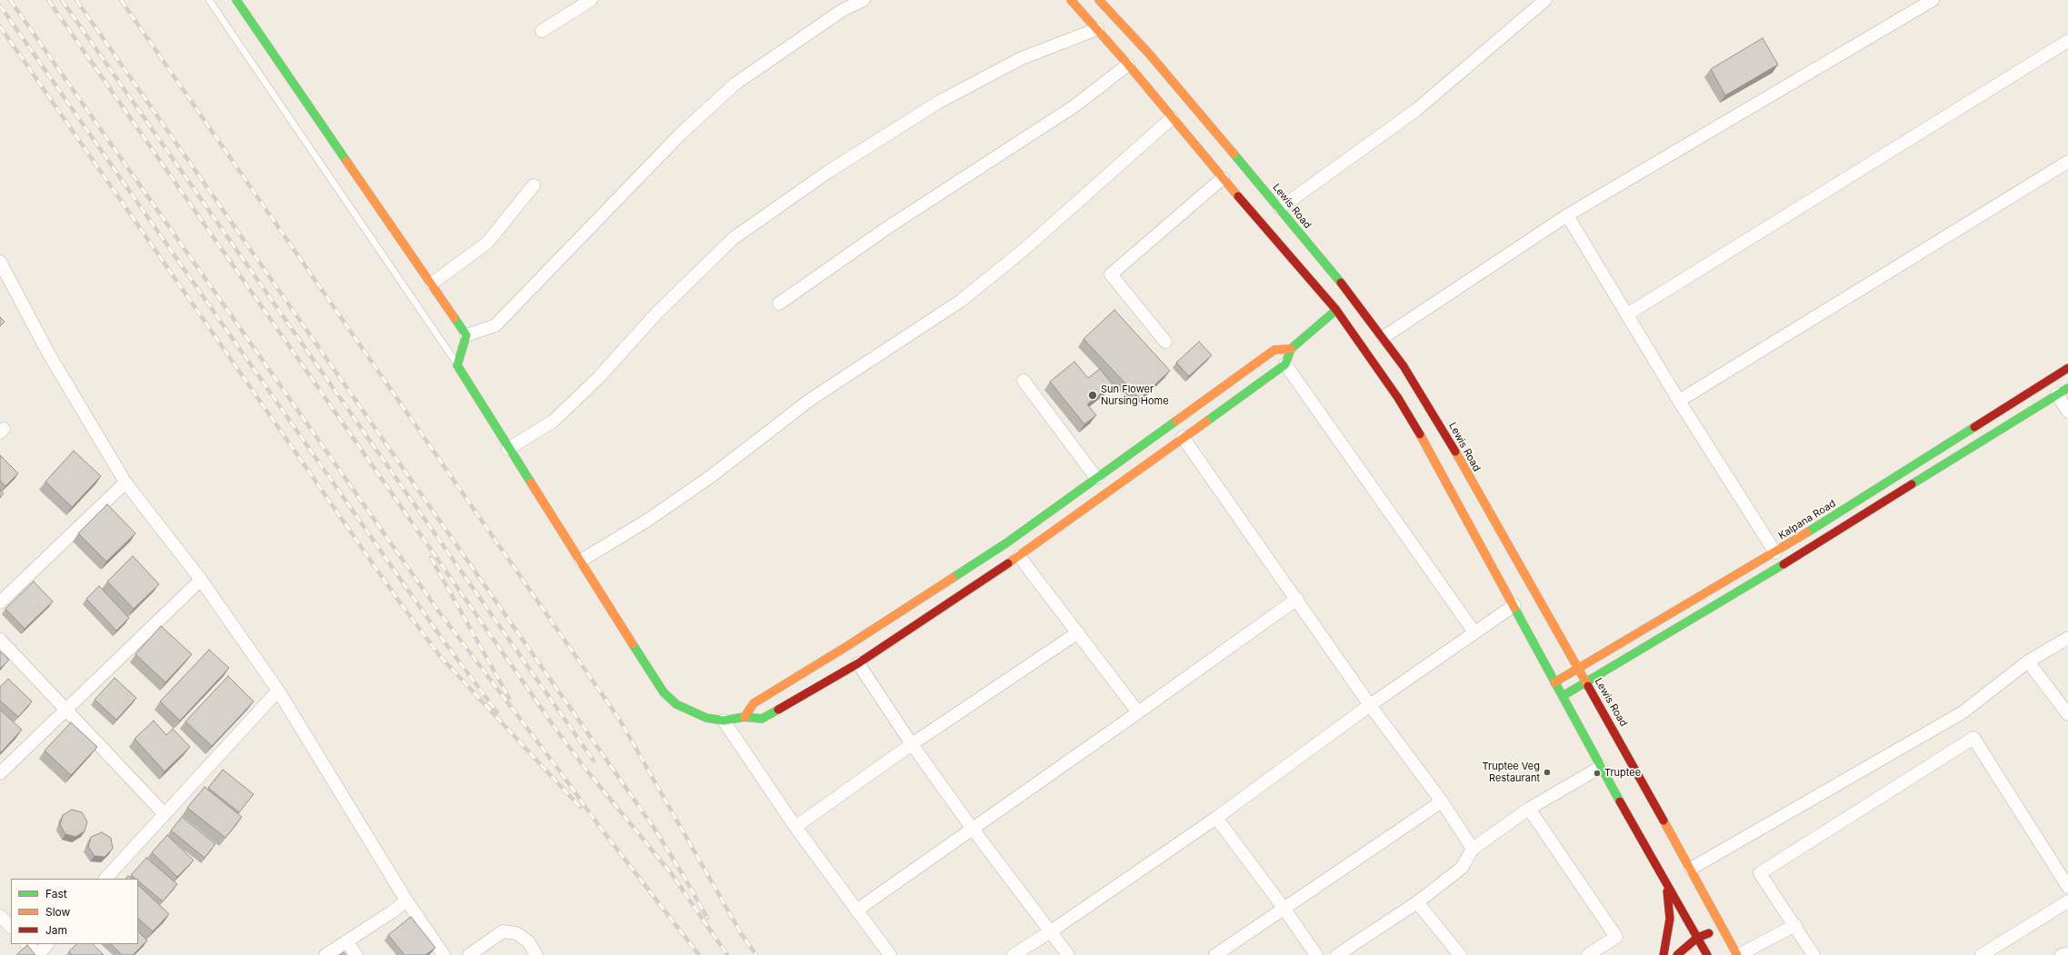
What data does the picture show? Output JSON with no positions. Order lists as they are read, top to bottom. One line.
{"streets":{"street":["Lewis Road","Kalpana Road"]},"crossings":[["Lewis Road","Kalpana Road"]],"places":["Sun Flower Nursing Home","Truptee Veg Restaurant","Truptee"],"legend":["Fast","Slow","Jam"]}
